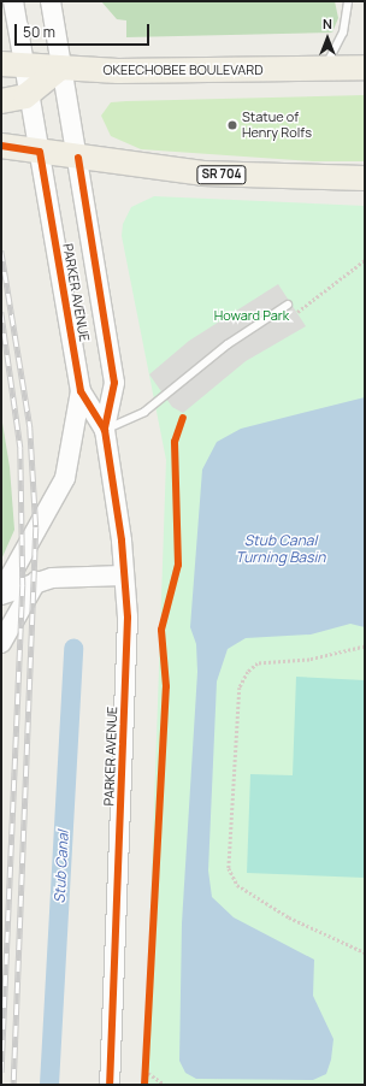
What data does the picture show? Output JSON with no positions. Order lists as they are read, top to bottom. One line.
{"streets":{"main road":["OKEECHOBEE BOULEVARD","SR 704"],"street":["PARKER AVENUE"]},"crossings":[["OKEECHOBEE BOULEVARD","PARKER AVENUE"],["SR 704","PARKER AVENUE"]],"water":["Stub Canal Turning Basin","Stub Canal"],"parks":["Howard Park"],"places":["Statue of Henry Rolfs"],"scale_bar":"50 m","north":"top"}
